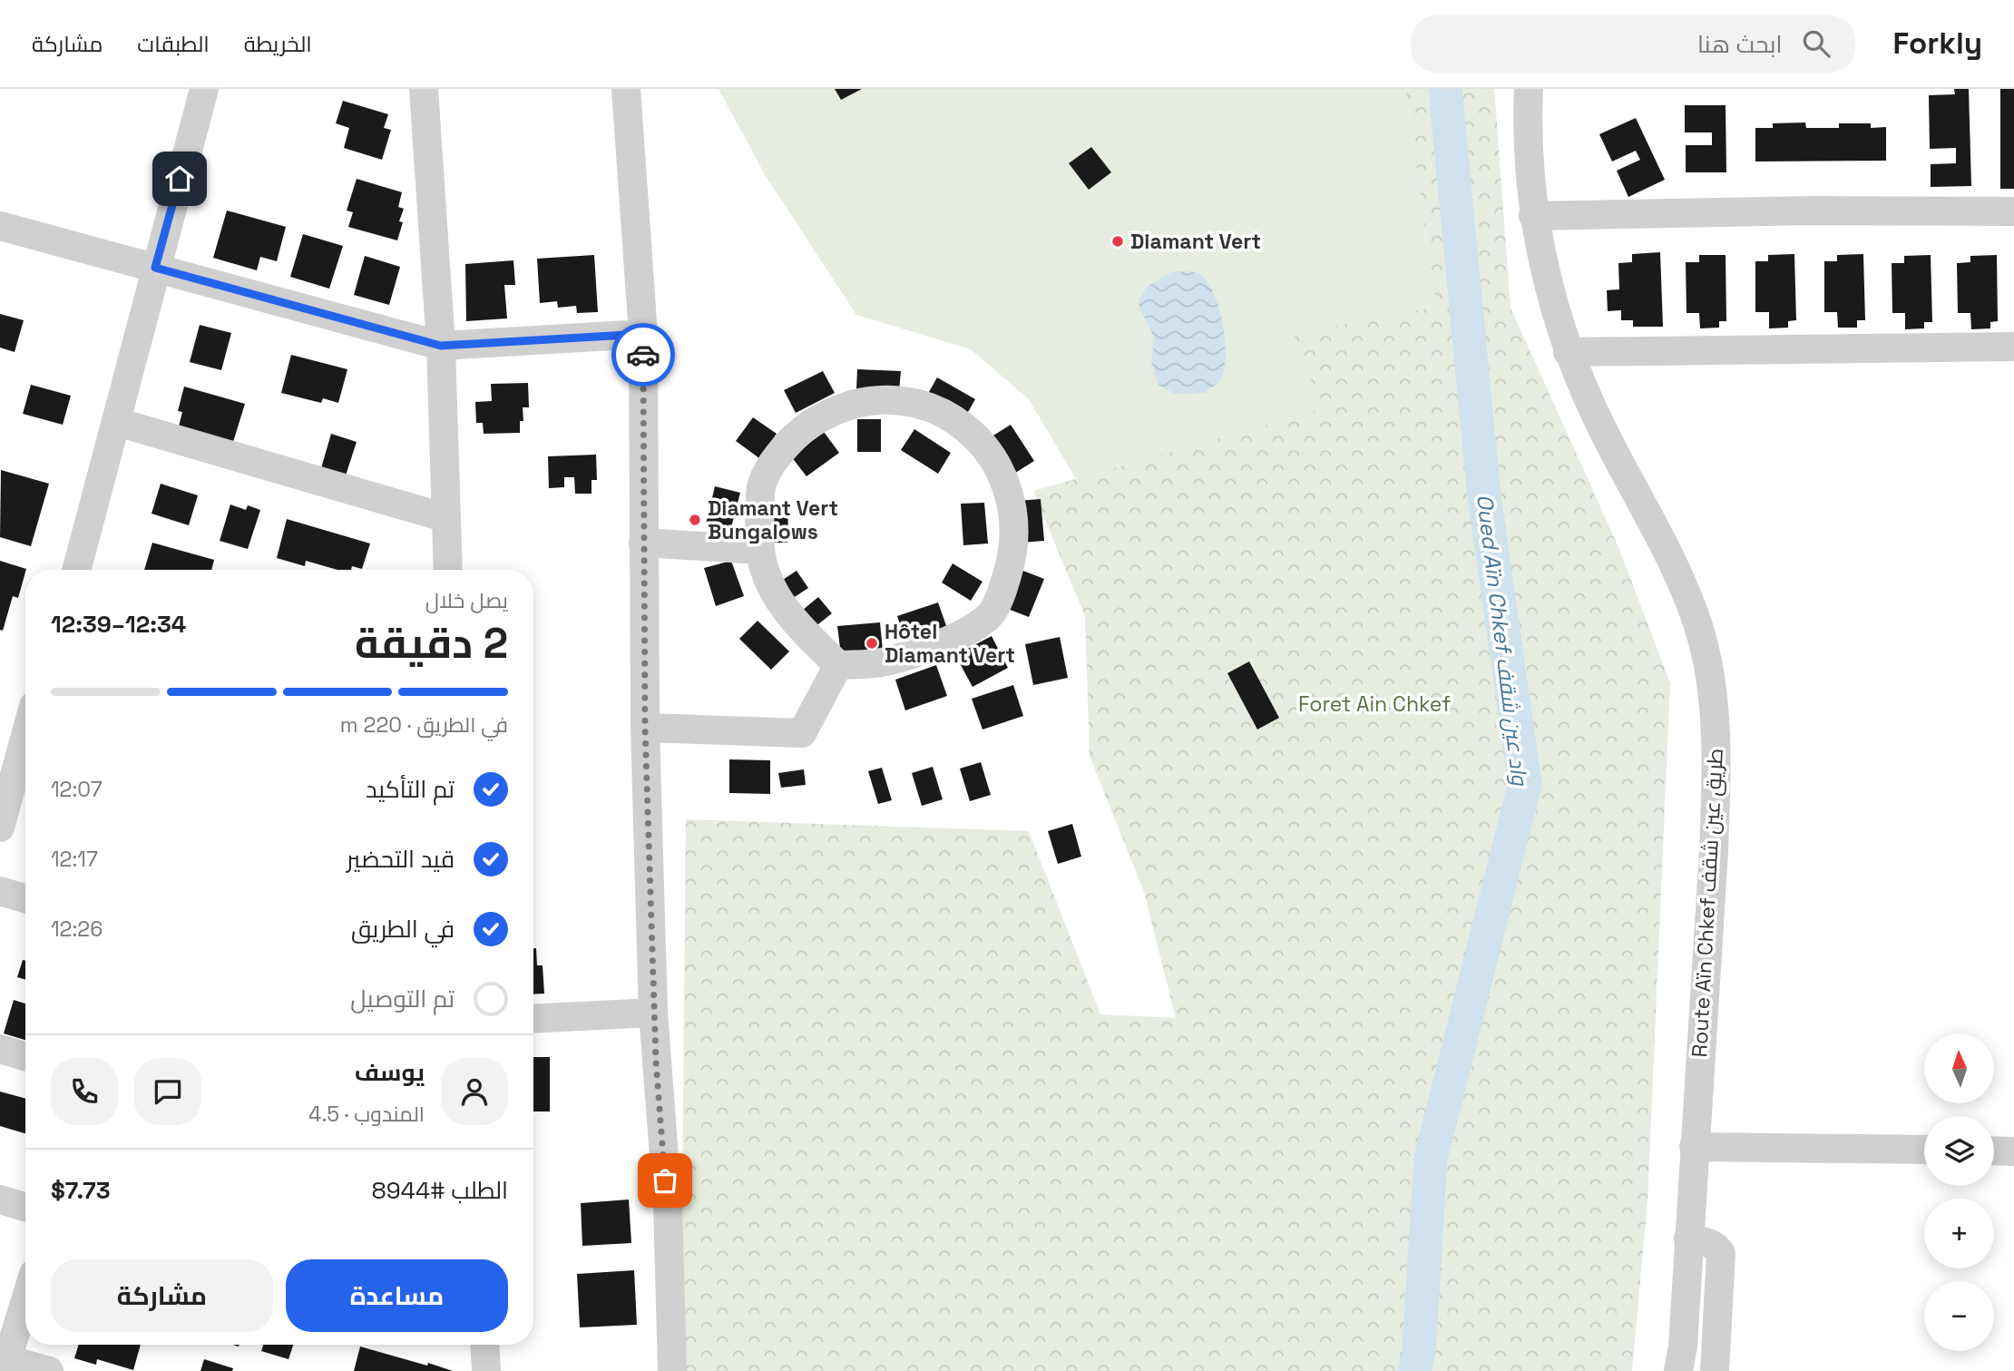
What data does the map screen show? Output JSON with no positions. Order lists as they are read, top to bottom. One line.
{"streets":{"street":["Route Aïn Chkef طريق عين شقف"]},"water":["Oued Aïn Chkef واد عين شقف"],"parks":["Foret Ain Chkef"],"places":["Diamant Vert","Diamant Vert Bungalows","Hôtel Diamant Vert"],"north":"top","page":{"header":"Forkly","search":"ابحث هنا","nav":["الخريطة","الطبقات","مشاركة"],"heading":["2 دقيقة","يصل خلال","12:34–12:39"],"panel":["يوسف","المندوب · 4.5","الطلب #8944","$7.73"],"bar":"في الطريق · 220 m","list":[["تم التأكيد","12:07"],["قيد التحضير","12:17"],["في الطريق","12:26"],"تم التوصيل"],"map_buttons":["+","−"],"buttons":["مساعدة","مشاركة"]}}
